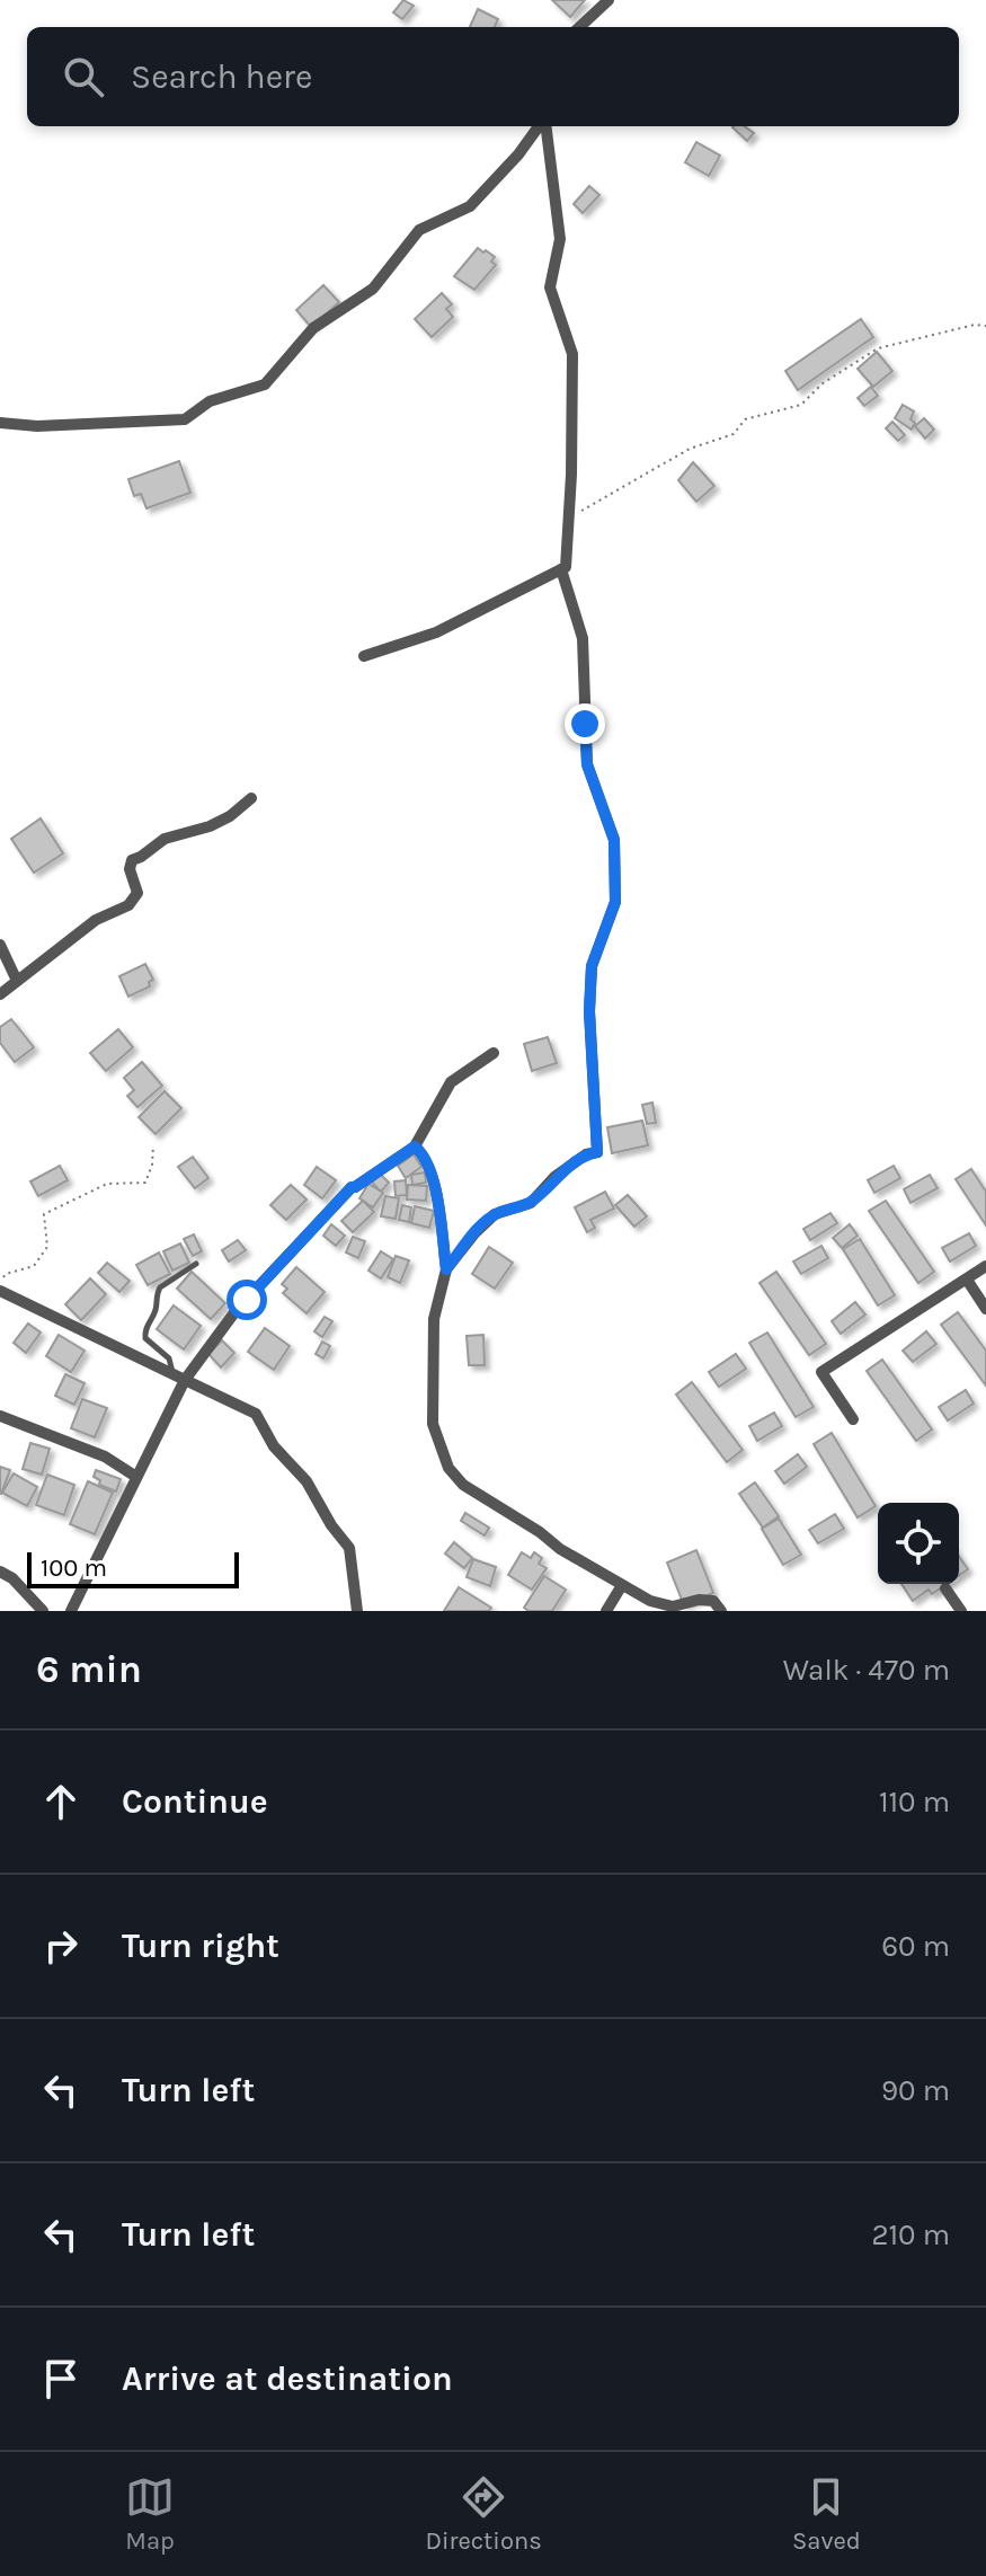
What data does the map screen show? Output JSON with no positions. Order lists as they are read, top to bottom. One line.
{"scale_bar":"100 m","page":{"search":"Search here","scale":"100 m","heading":["6 min","Walk · 470 m"],"list":[["Continue","110 m"],["Turn right","60 m"],["Turn left","90 m"],["Turn left","210 m"],"Arrive at destination"],"nav":["Map","Directions","Saved"]}}
